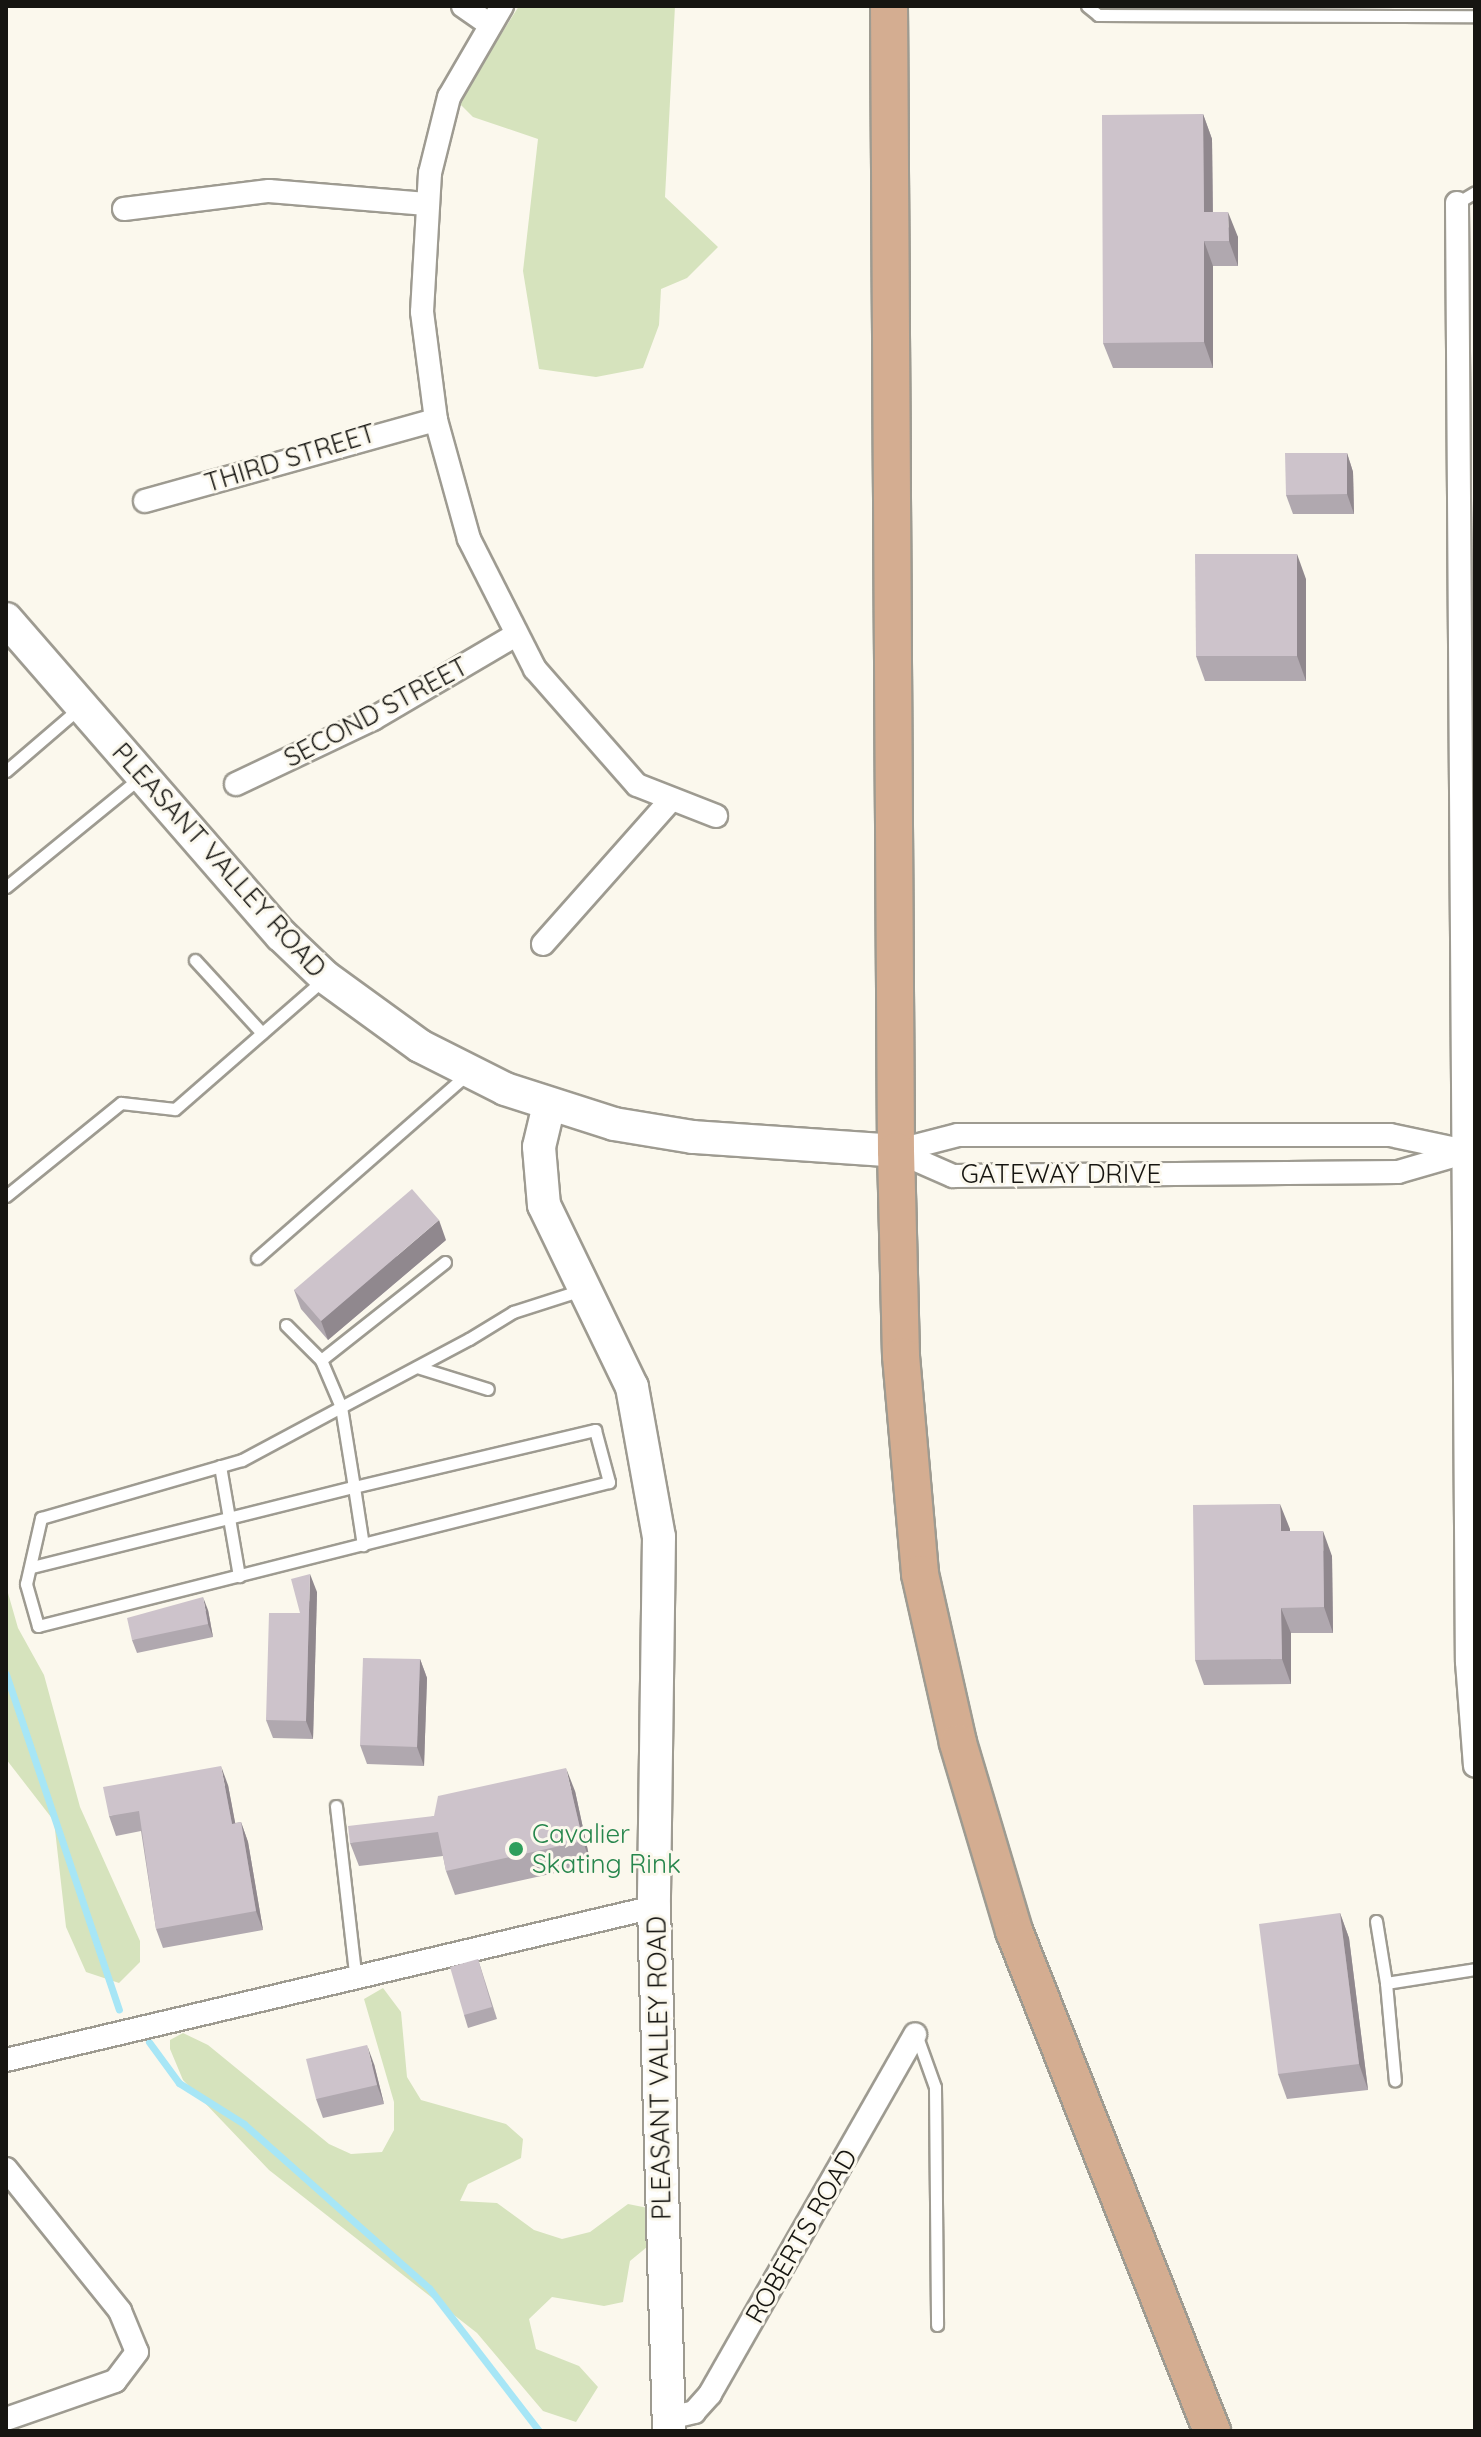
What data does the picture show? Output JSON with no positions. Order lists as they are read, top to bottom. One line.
{"streets":{"street":["THIRD STREET","SECOND STREET","PLEASANT VALLEY ROAD","GATEWAY DRIVE","ROBERTS ROAD"]},"crossings":[["PLEASANT VALLEY ROAD","GATEWAY DRIVE"],["PLEASANT VALLEY ROAD","ROBERTS ROAD"]],"places":["Cavalier Skating Rink"]}
